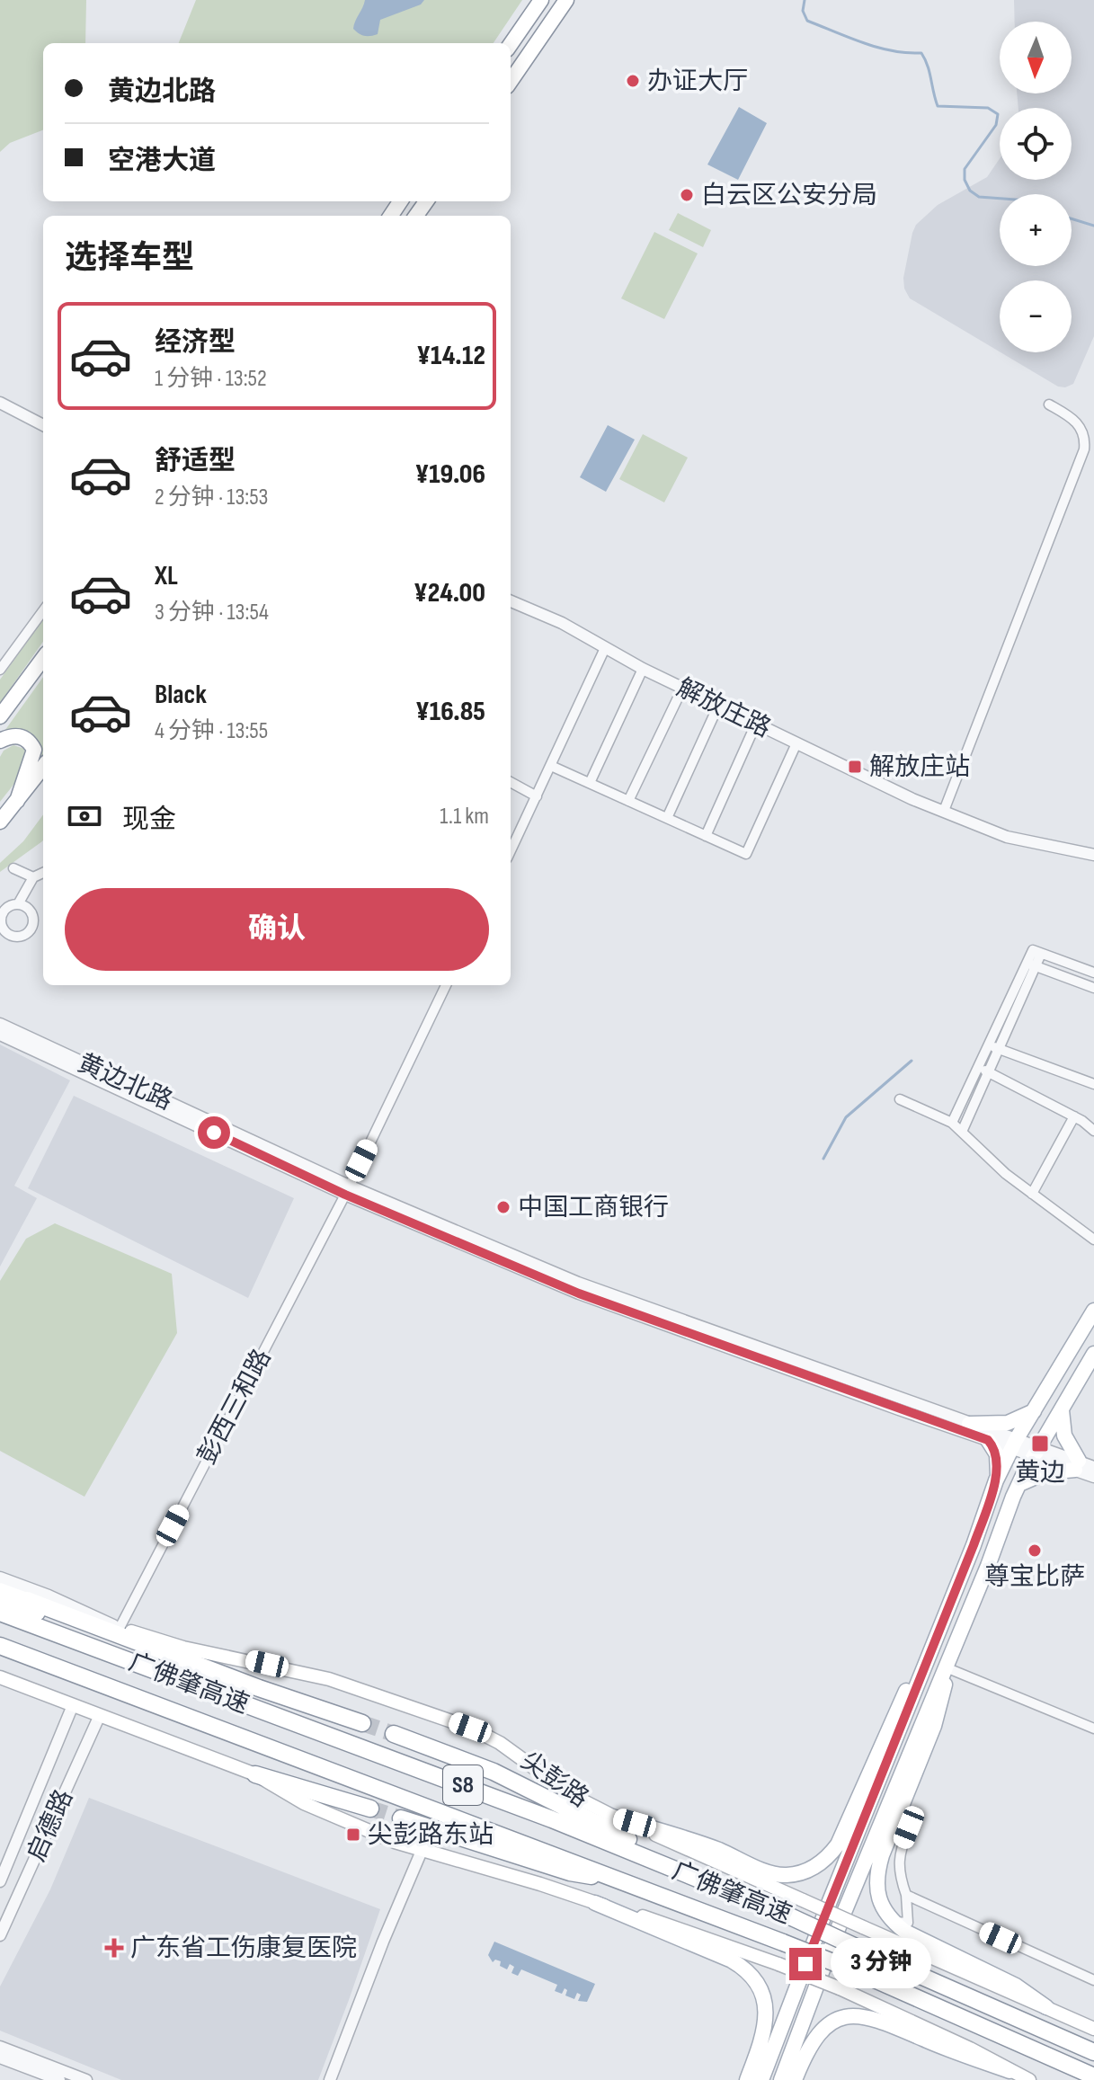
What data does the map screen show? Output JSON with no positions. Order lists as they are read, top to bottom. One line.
{"streets":{"highway":["广佛肇高速","S8"],"main road":["尖彭路"],"street":["解放庄路","黄边北路","彭西三和路","启德路"]},"crossings":[["黄边北路","彭西三和路"],["彭西三和路","尖彭路"]],"places":{"other":["办证大厅","白云区公安分局","中国工商银行","尊宝比萨"],"transit":["解放庄站","黄边","尖彭路东站"],"health":["广东省工伤康复医院"]},"north":"bottom","page":{"map_buttons":["+","−"],"banner":["黄边北路","空港大道"],"heading":"选择车型","list":[{"name":"经济型","note":"1 分钟 · 13:52","value":"¥14.12"},{"name":"舒适型","note":"2 分钟 · 13:53","value":"¥19.06"},{"name":"XL","note":"3 分钟 · 13:54","value":"¥24.00"},{"name":"Black","note":"4 分钟 · 13:55","value":"¥16.85"}],"pay":["现金","1.1 km"],"buttons":"确认","bubble":"3 分钟"}}
